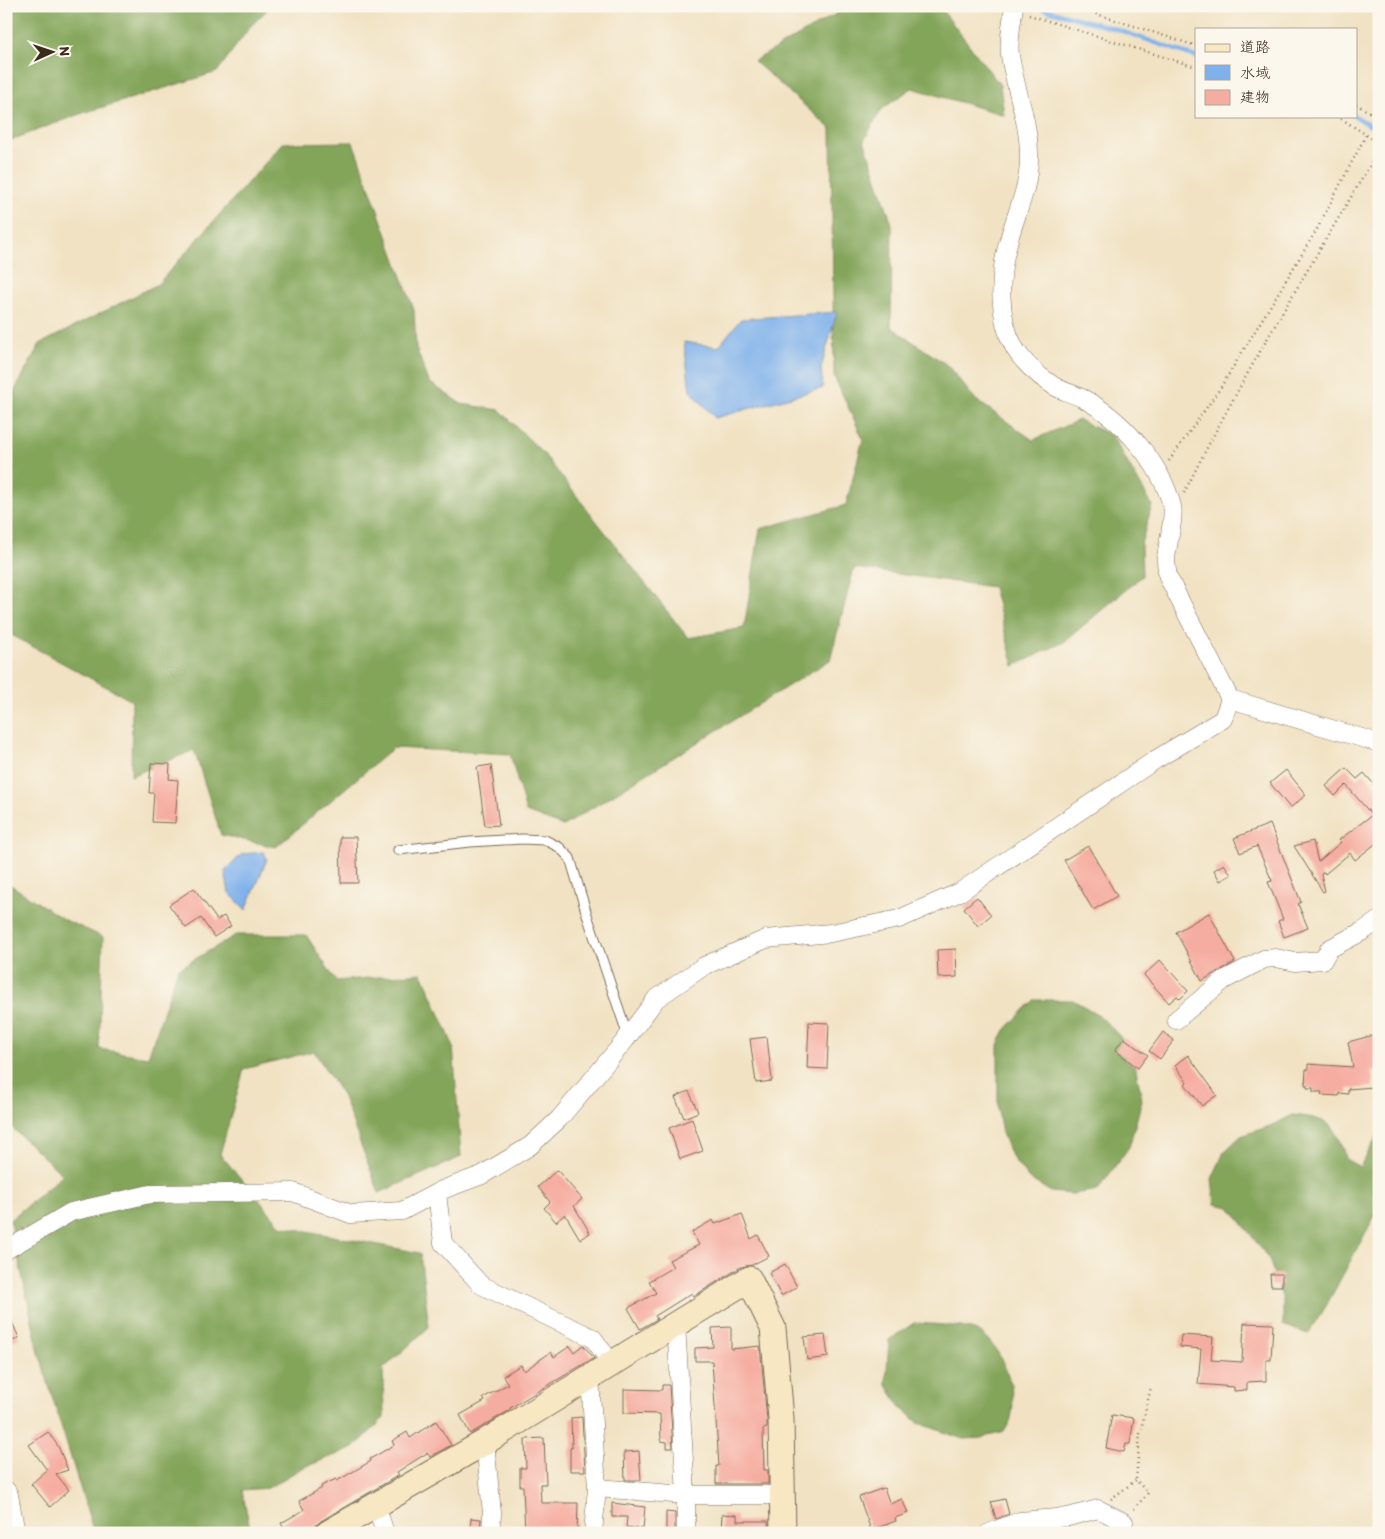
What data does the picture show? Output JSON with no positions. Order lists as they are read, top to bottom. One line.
{"legend":["道路","水域","建物"],"north":"right"}
